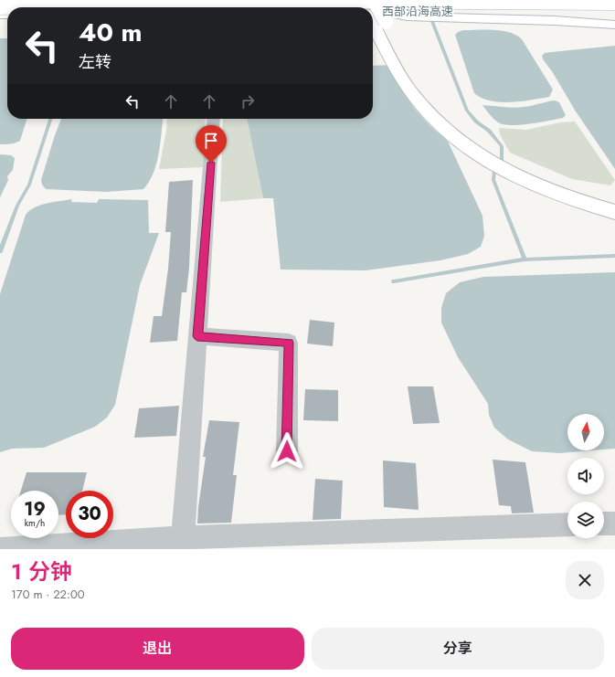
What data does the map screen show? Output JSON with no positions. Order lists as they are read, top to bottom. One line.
{"streets":{"highway":["西部沿海高速"]},"north":"top","page":{"turn":["40 m","左转"],"speed":"19 km/h","limit":"30","heading":["1 分钟","170 m · 22:00"],"buttons":["退出","分享"]}}
